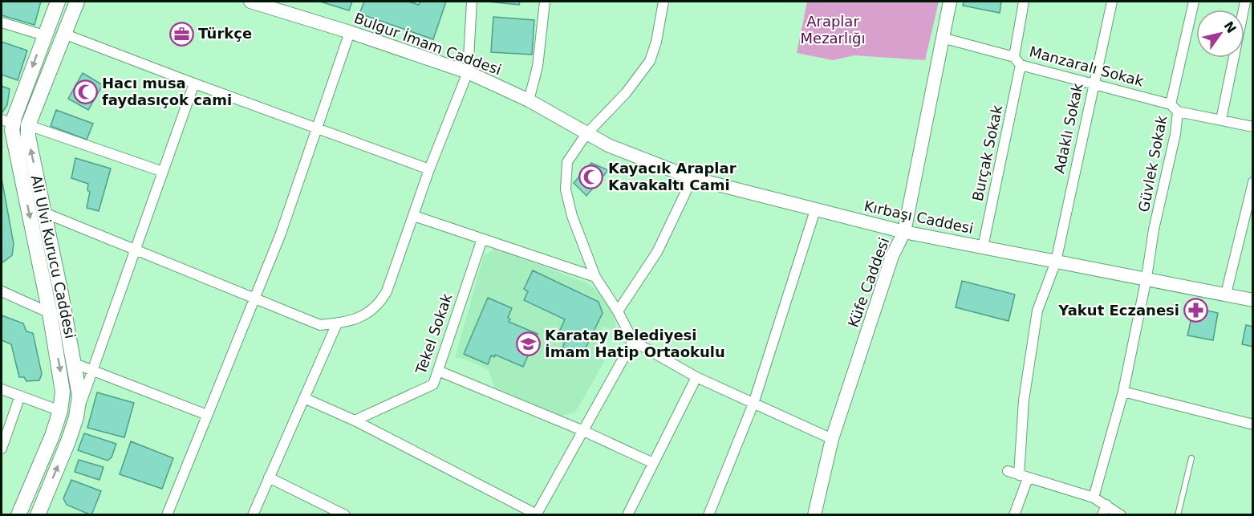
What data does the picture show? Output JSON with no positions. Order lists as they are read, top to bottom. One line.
{"streets":{"main road":["Ali Ulvi Kurucu Caddesi"],"street":["Bulgur İmam Caddesi","Manzaralı Sokak","Adaklı Sokak","Burçak Sokak","Güvlek Sokak","Kırbaşı Caddesi","Küfe Caddesi","Tekel Sokak"]},"crossings":[["Bulgur İmam Caddesi","Kırbaşı Caddesi"],["Manzaralı Sokak","Adaklı Sokak"],["Manzaralı Sokak","Burçak Sokak"],["Manzaralı Sokak","Güvlek Sokak"],["Manzaralı Sokak","Küfe Caddesi"],["Adaklı Sokak","Kırbaşı Caddesi"],["Burçak Sokak","Kırbaşı Caddesi"],["Güvlek Sokak","Kırbaşı Caddesi"],["Kırbaşı Caddesi","Küfe Caddesi"]],"parks":["Araplar Mezarlığı"],"places":{"office":["Türkçe"],"mosque":["Hacı musa faydasıçok cami","Kayacık Araplar Kavakaltı Cami"],"pharmacy":["Yakut Eczanesi"],"school or university":["Karatay Belediyesi İmam Hatip Ortaokulu"]},"north":"top right"}
